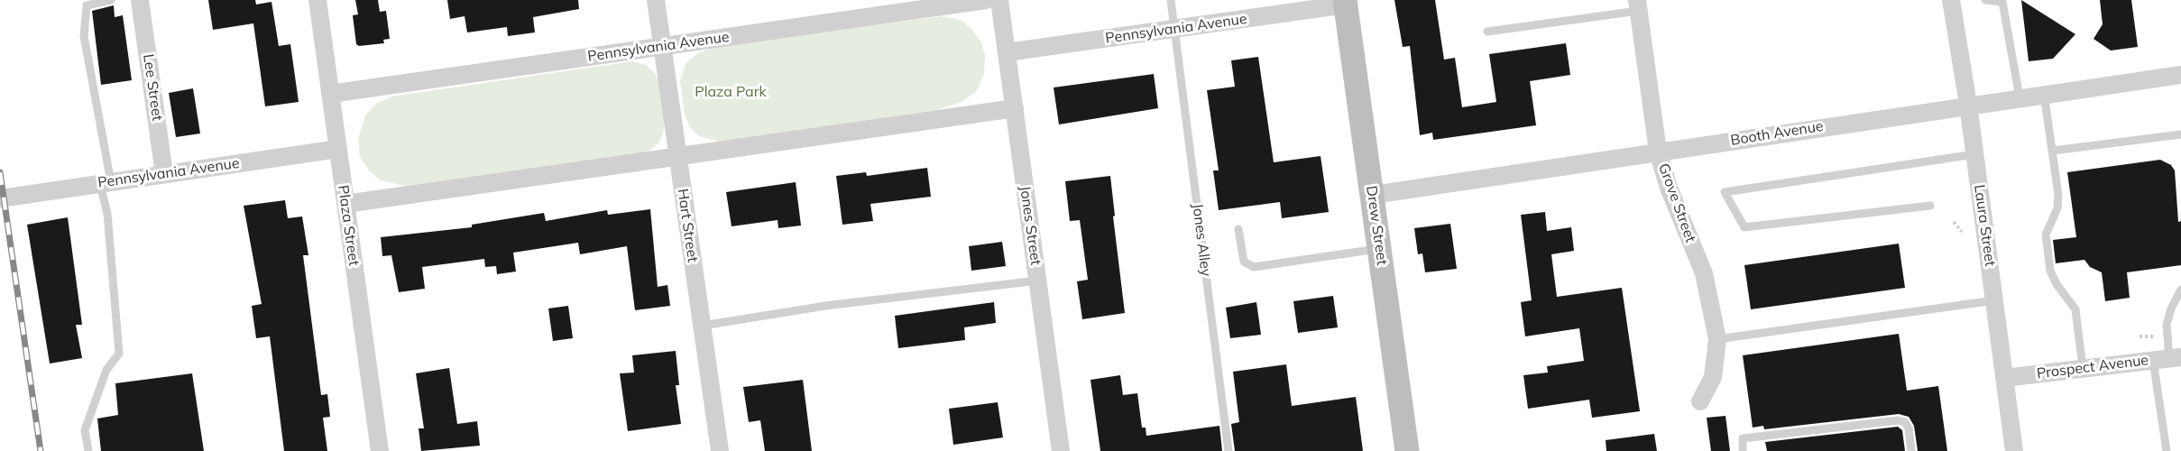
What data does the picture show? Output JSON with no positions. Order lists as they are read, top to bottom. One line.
{"streets":{"main road":["Drew Street"],"street":["Pennsylvania Avenue","Lee Street","Booth Avenue","Grove Street","Plaza Street","Hart Street","Jones Street","Laura Street","Prospect Avenue"],"lane":["Jones Alley"]},"crossings":[["Pennsylvania Avenue","Lee Street"],["Pennsylvania Avenue","Plaza Street"],["Pennsylvania Avenue","Hart Street"],["Pennsylvania Avenue","Jones Street"],["Pennsylvania Avenue","Drew Street"],["Pennsylvania Avenue","Jones Alley"],["Booth Avenue","Grove Street"],["Booth Avenue","Drew Street"],["Booth Avenue","Laura Street"],["Laura Street","Prospect Avenue"]],"parks":["Plaza Park"]}
